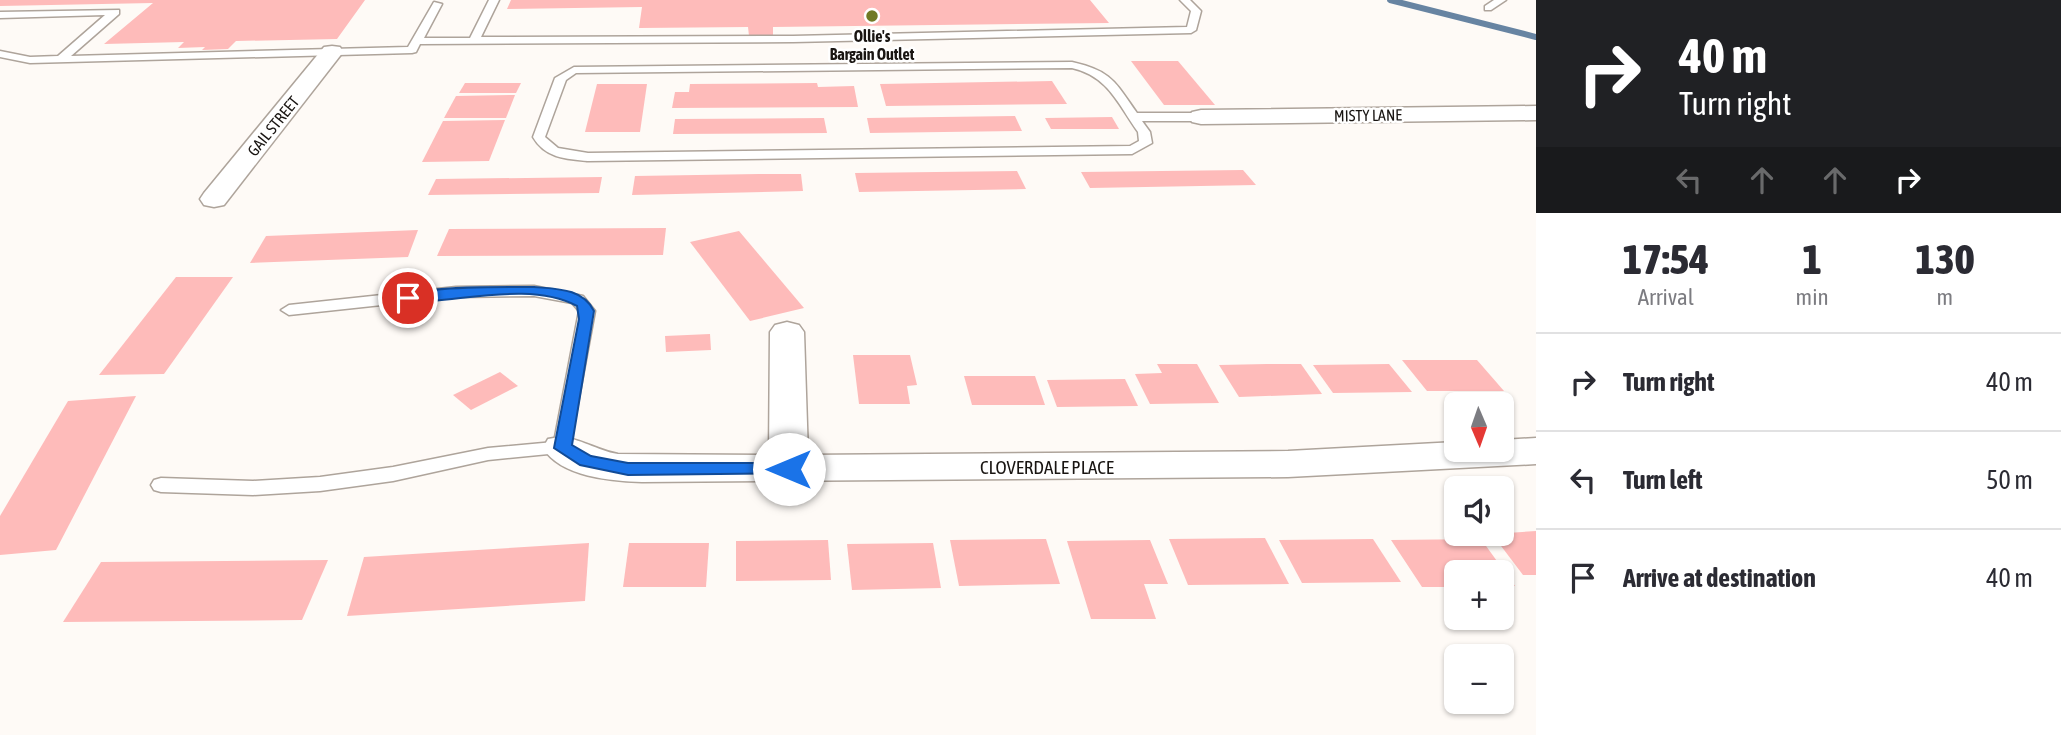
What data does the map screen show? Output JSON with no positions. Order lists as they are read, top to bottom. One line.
{"streets":{"street":["MISTY LANE","GAIL STREET","CLOVERDALE PLACE"]},"places":["Ollie's Bargain Outlet"],"north":"bottom","page":{"turn":["40 m","Turn right"],"eta":["17:54","Arrival","1","min","130","m"],"list":[{"name":"Turn right","value":"40 m"},{"name":"Turn left","value":"50 m"},{"name":"Arrive at destination","value":"40 m"}],"map_buttons":["+","−"]}}
